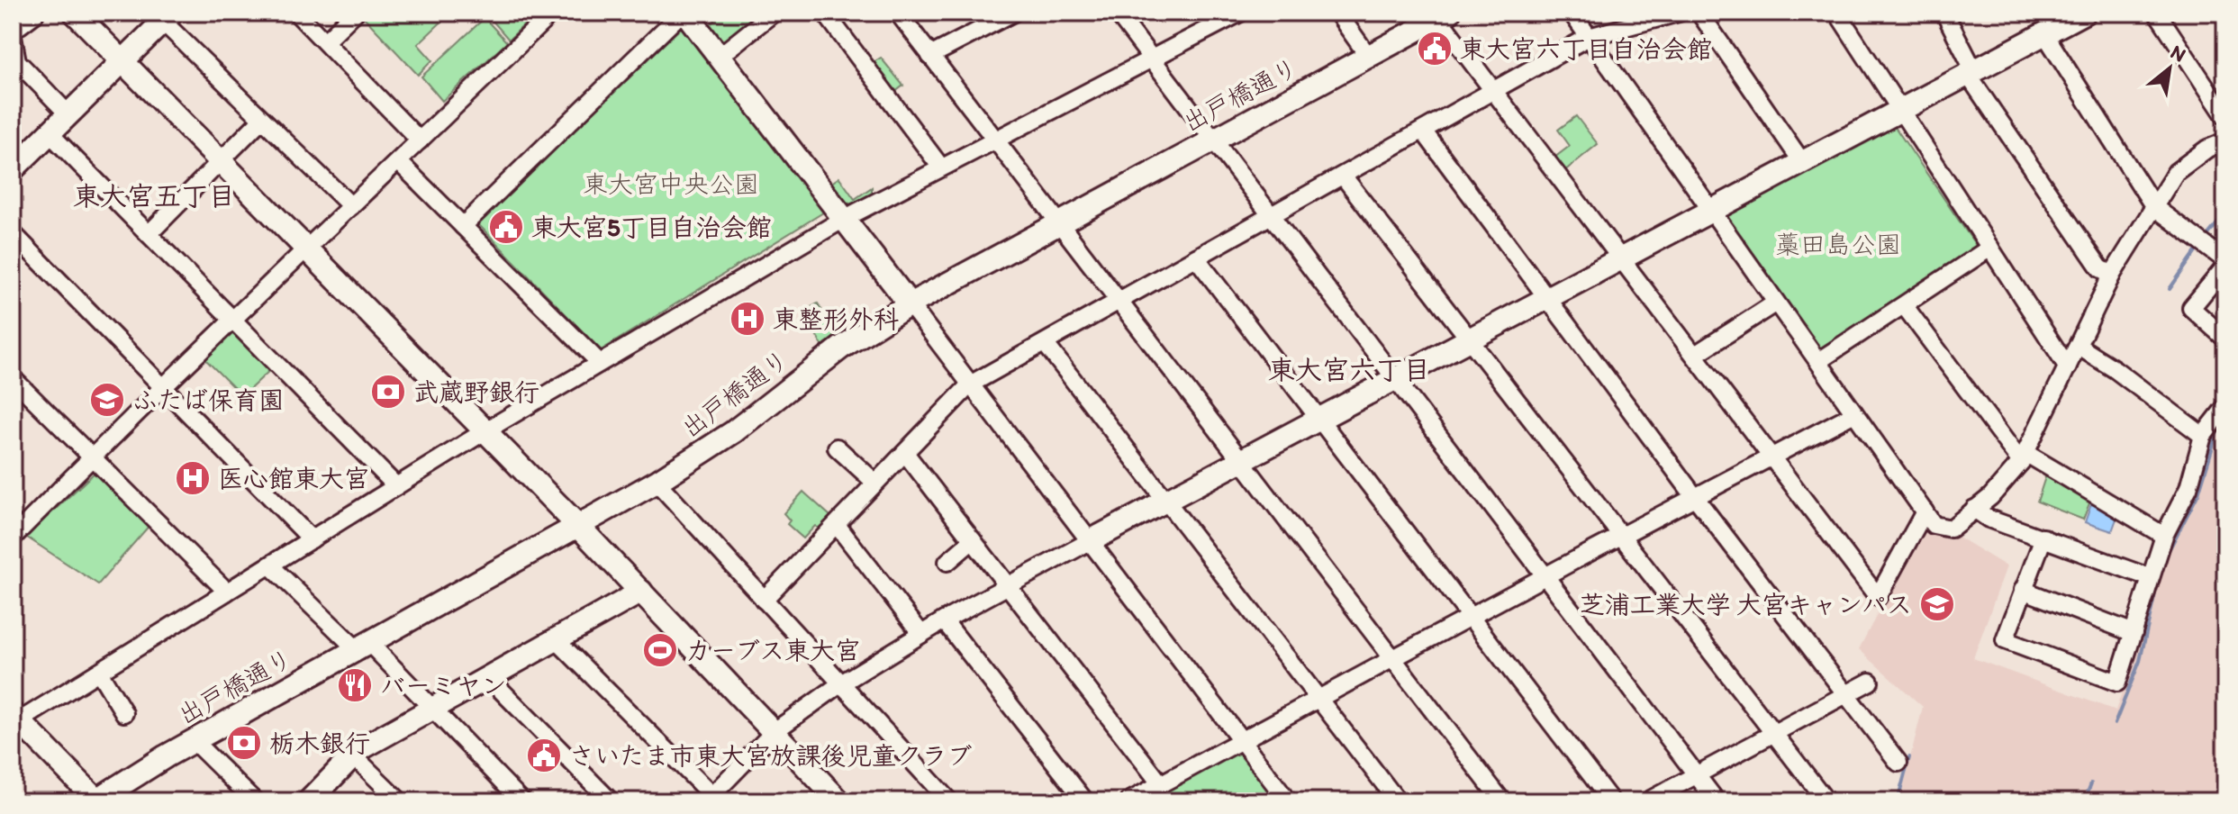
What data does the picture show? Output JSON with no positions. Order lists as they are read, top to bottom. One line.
{"streets":{"street":["出戸橋通り"]},"districts":["東大宮五丁目","東大宮六丁目"],"parks":["東大宮中央公園","藁田島公園"],"places":{"public building":["東大宮六丁目自治会館","東大宮5丁目自治会館","さいたま市東大宮放課後児童クラブ"],"hospital":["東整形外科","医心館東大宮"],"bank":["武蔵野銀行","栃木銀行"],"school or university":["ふたば保育園","芝浦工業大学 大宮キャンパス"],"sports":["カーブス東大宮"],"restaurant":["バーミヤン"]},"north":"top right"}
